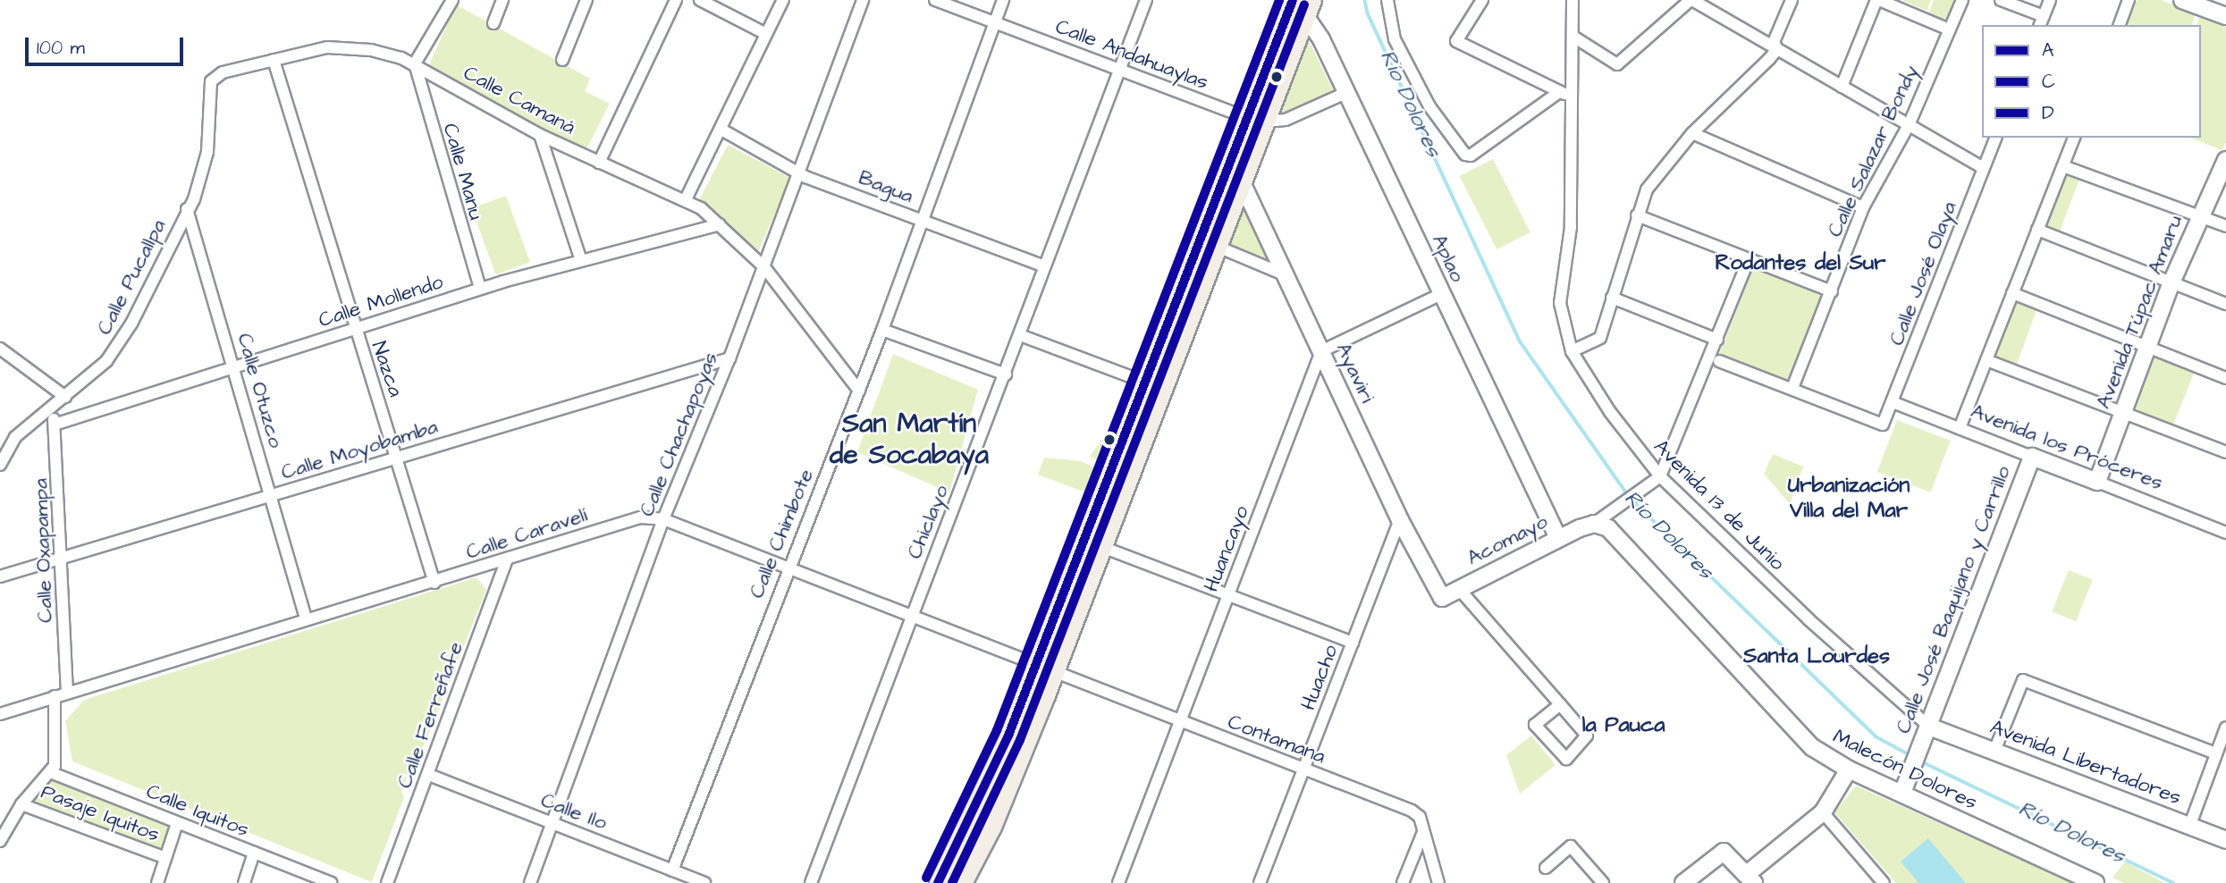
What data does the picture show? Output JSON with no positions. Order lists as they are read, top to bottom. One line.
{"streets":{"street":["Calle Andahuaylas","Calle Camaná","Calle Salazar Bondy","Calle Manu","Bagua","Aplao","Calle José Olaya","Calle Pucallpa","Calle Mollendo","Avenida Túpac Amaru","Nazca","Ayaviri","Calle Otuzco","Calle Chachapoyas","Avenida los Próceres","Calle Moyobamba","Avenida 13 de Junio","Chiclayo","Calle Caravelí","Calle Chimbote","Acomayo","Huancayo","Calle Oxapampa","Calle José Baquijano y Carrillo","Huacho","Calle Ferreñafe","Contamana","Avenida Libertadores","Malecón Dolores","Calle Iquitos","Calle Ilo","Pasaje Iquitos"]},"crossings":[["Calle Andahuaylas","Chiclayo"],["Calle Andahuaylas","Calle Chimbote"],["Calle Camaná","Calle Manu"],["Calle Camaná","Calle Pucallpa"],["Calle Camaná","Calle Mollendo"],["Calle Camaná","Nazca"],["Calle Camaná","Calle Otuzco"],["Calle Camaná","Calle Chachapoyas"],["Calle Camaná","Calle Chimbote"],["Calle Salazar Bondy","Calle José Olaya"],["Calle Manu","Calle Mollendo"],["Bagua","Calle Chachapoyas"],["Bagua","Chiclayo"],["Bagua","Calle Chimbote"],["Aplao","Acomayo"],["Calle José Olaya","Avenida los Próceres"],["Calle Pucallpa","Calle Otuzco"],["Calle Mollendo","Nazca"],["Calle Mollendo","Calle Otuzco"],["Calle Mollendo","Calle Oxapampa"],["Avenida Túpac Amaru","Avenida los Próceres"],["Nazca","Calle Moyobamba"],["Nazca","Calle Caravelí"],["Ayaviri","Acomayo"],["Ayaviri","Huancayo"],["Ayaviri","Huacho"],["Calle Otuzco","Calle Moyobamba"],["Calle Otuzco","Calle Caravelí"],["Calle Chachapoyas","Calle Moyobamba"],["Calle Chachapoyas","Calle Caravelí"],["Calle Chachapoyas","Calle Ilo"],["Avenida los Próceres","Calle José Baquijano y Carrillo"],["Calle Moyobamba","Calle Oxapampa"],["Avenida 13 de Junio","Calle José Baquijano y Carrillo"],["Avenida 13 de Junio","Avenida Libertadores"],["Chiclayo","Calle Caravelí"],["Calle Caravelí","Calle Chimbote"],["Calle Caravelí","Calle Oxapampa"],["Calle Caravelí","Calle Ferreñafe"],["Calle Caravelí","Contamana"],["Calle Chimbote","Calle Ilo"],["Acomayo","Malecón Dolores"],["Huancayo","Contamana"],["Calle José Baquijano y Carrillo","Avenida Libertadores"],["Calle José Baquijano y Carrillo","Malecón Dolores"],["Huacho","Contamana"],["Calle Ferreñafe","Calle Ilo"]],"districts":["Rodantes del Sur","San Martín de Socabaya","Urbanización Villa del Mar","Santa Lourdes","la Pauca"],"water":["Río Dolores"],"lines":["transit line A","transit line D","transit line C"],"legend":["A","C","D"],"scale_bar":"100 m"}
